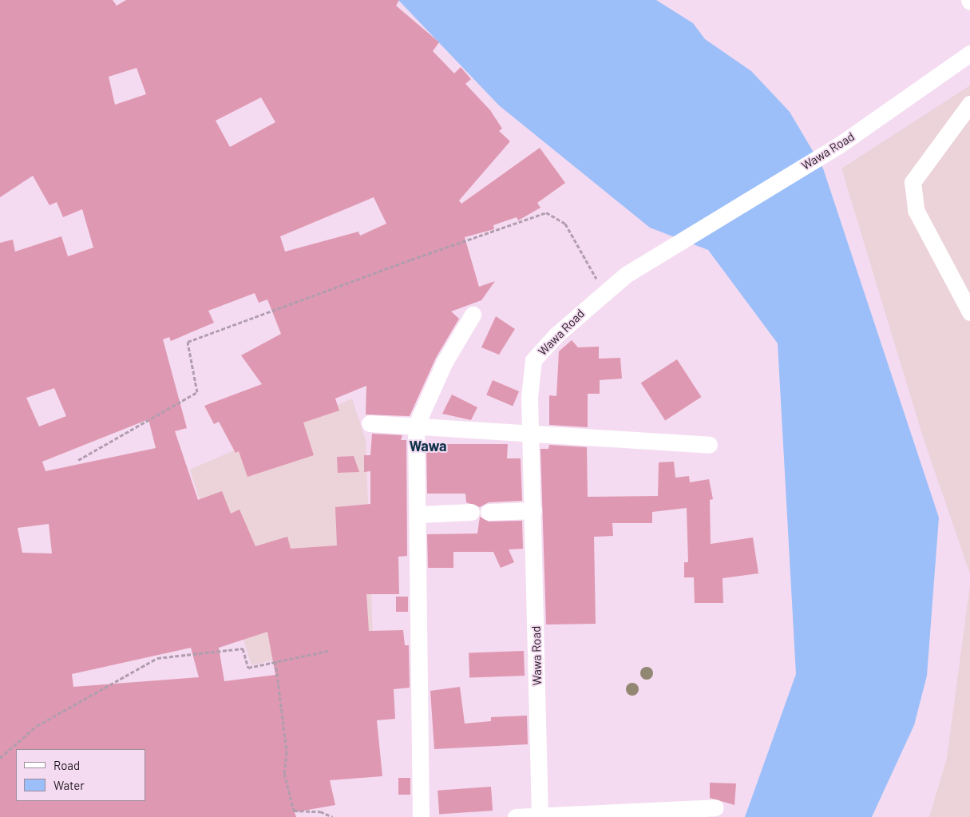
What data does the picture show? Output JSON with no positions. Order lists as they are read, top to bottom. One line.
{"streets":{"street":["Wawa Road"]},"districts":["Wawa"],"legend":["Road","Water"]}
